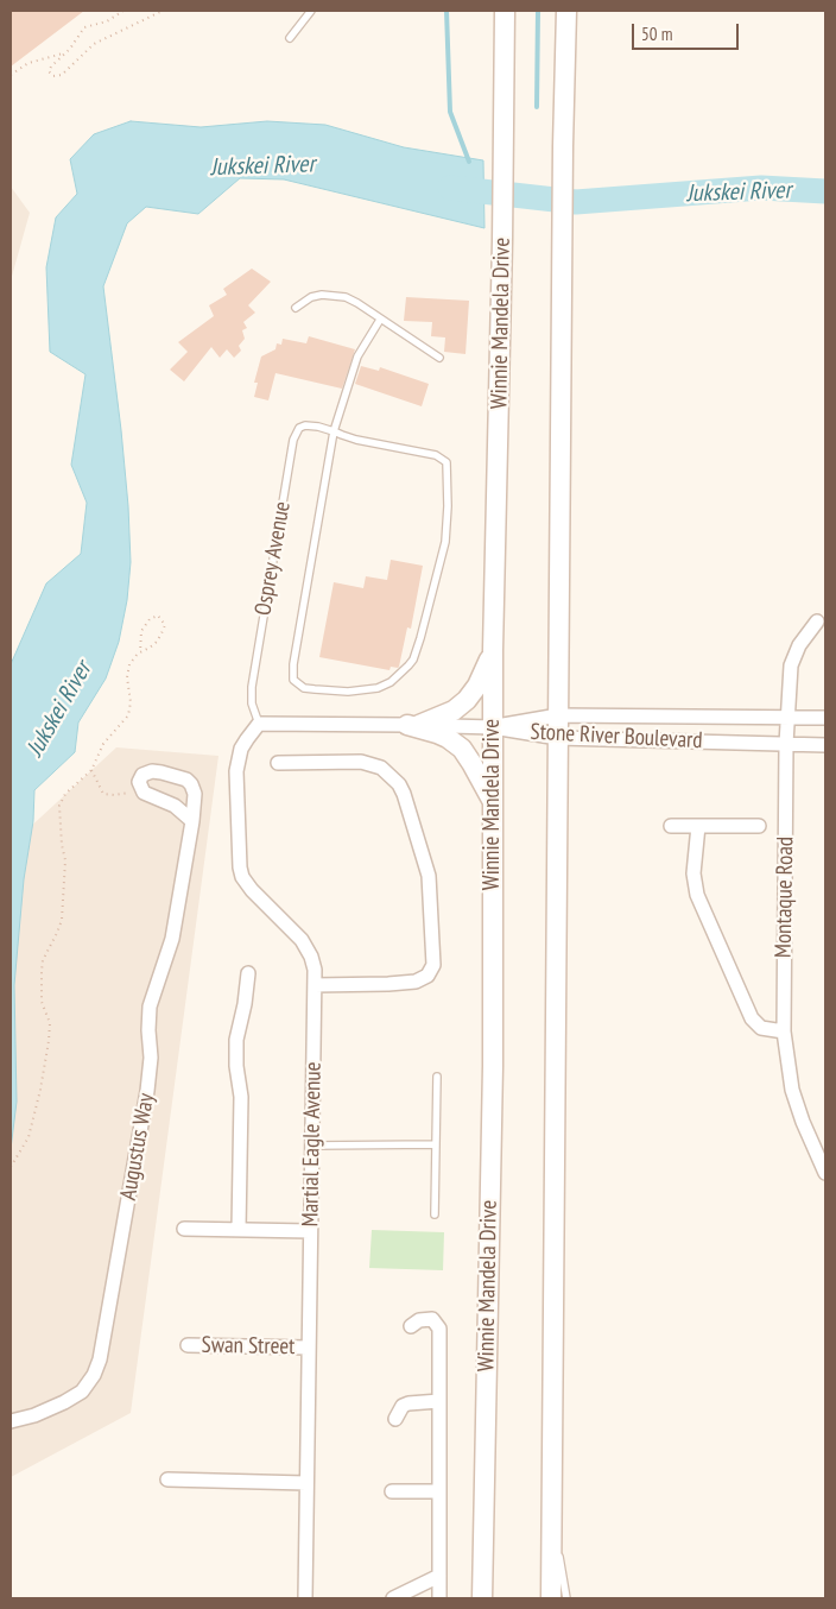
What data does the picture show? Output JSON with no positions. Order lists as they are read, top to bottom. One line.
{"streets":{"main road":["Winnie Mandela Drive"],"street":["Stone River Boulevard","Montaque Road","Martial Eagle Avenue","Augustus Way","Swan Street"],"lane":["Osprey Avenue"]},"crossings":[["Winnie Mandela Drive","Stone River Boulevard"],["Osprey Avenue","Martial Eagle Avenue"],["Stone River Boulevard","Montaque Road"],["Martial Eagle Avenue","Swan Street"]],"water":["Jukskei River"],"scale_bar":"50 m"}
